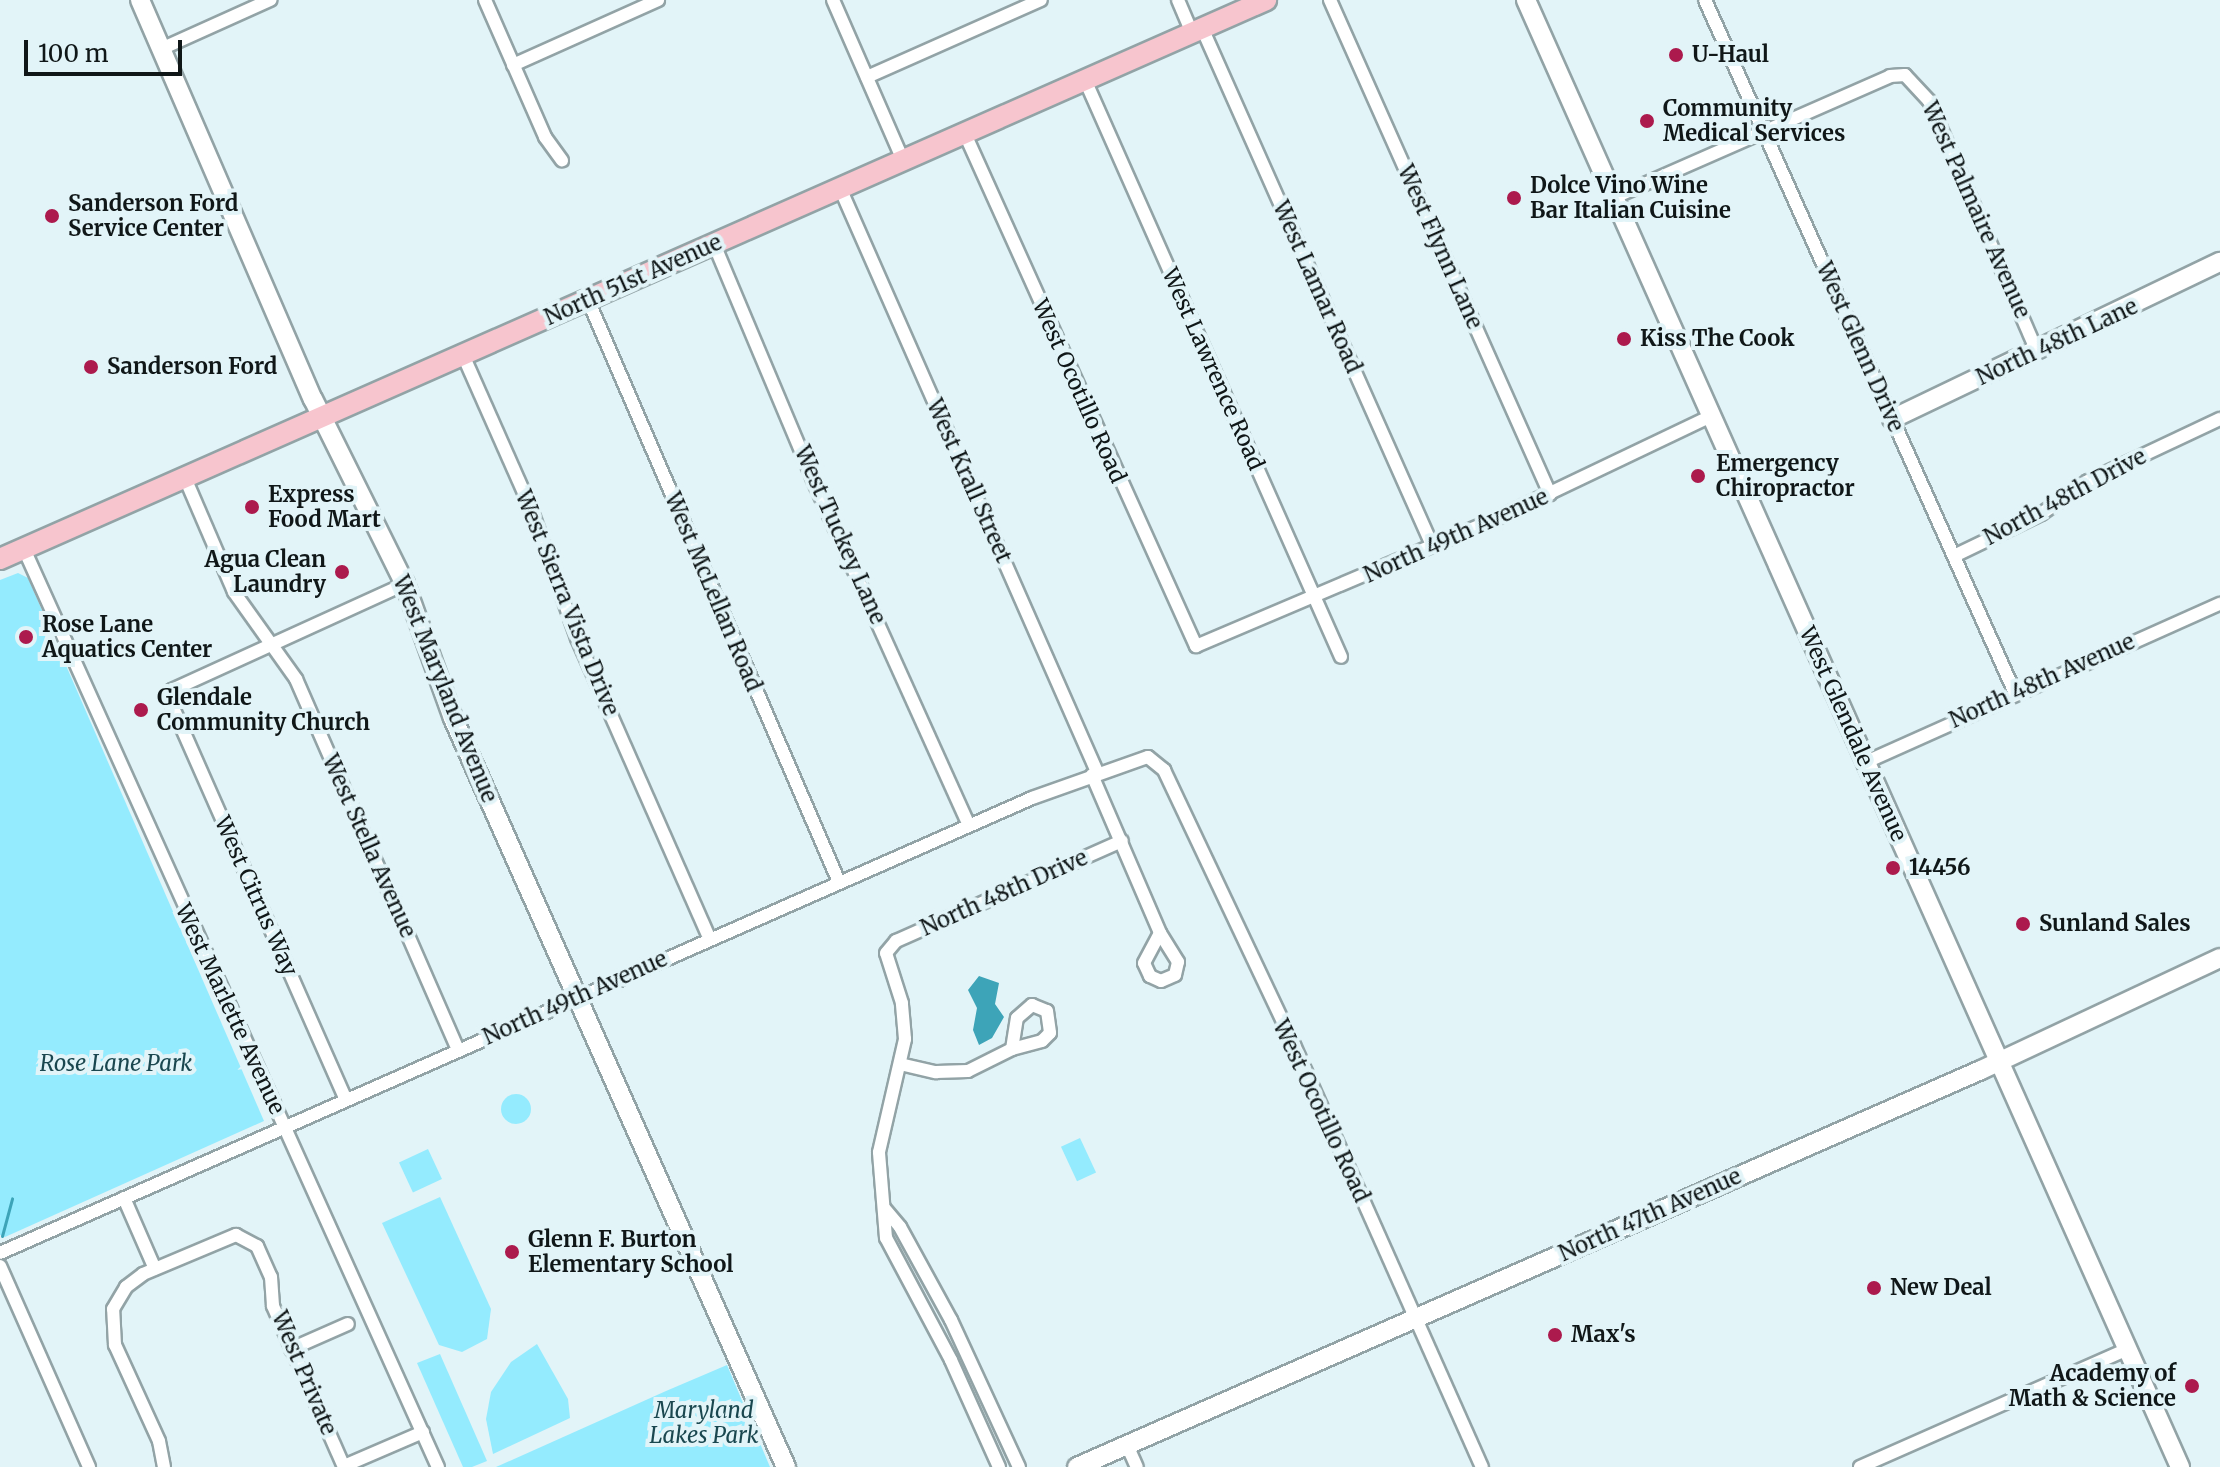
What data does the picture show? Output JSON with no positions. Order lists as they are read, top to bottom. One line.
{"streets":{"main road":["North 51st Avenue"],"street":["West Palmaire Avenue","West Flynn Lane","West Lamar Road","North 48th Lane","West Glenn Drive","West Lawrence Road","West Ocotillo Road","West Krall Street","North 48th Drive","West Tuckey Lane","North 49th Avenue","West McLellan Road","West Sierra Vista Drive","North 48th Avenue","West Maryland Avenue","West Glendale Avenue","West Stella Avenue","West Citrus Way","West Marlette Avenue","North 47th Avenue","West Private"]},"crossings":[["West Palmaire Avenue","North 48th Lane"],["West Palmaire Avenue","West Glenn Drive"],["West Flynn Lane","North 49th Avenue"],["North 51st Avenue","West Lamar Road"],["North 51st Avenue","West Lawrence Road"],["North 51st Avenue","West Ocotillo Road"],["North 51st Avenue","West Krall Street"],["North 51st Avenue","West Tuckey Lane"],["North 51st Avenue","West McLellan Road"],["North 51st Avenue","West Sierra Vista Drive"],["North 51st Avenue","West Maryland Avenue"],["North 51st Avenue","West Stella Avenue"],["North 51st Avenue","West Marlette Avenue"],["West Lamar Road","North 49th Avenue"],["North 48th Lane","West Glenn Drive"],["West Glenn Drive","North 48th Drive"],["West Glenn Drive","North 48th Avenue"],["West Lawrence Road","North 49th Avenue"],["West Ocotillo Road","North 49th Avenue"],["West Ocotillo Road","North 47th Avenue"],["West Krall Street","North 48th Drive"],["West Krall Street","North 49th Avenue"],["West Tuckey Lane","North 49th Avenue"],["North 49th Avenue","West McLellan Road"],["North 49th Avenue","West Sierra Vista Drive"],["North 49th Avenue","West Maryland Avenue"],["North 49th Avenue","West Glendale Avenue"],["North 49th Avenue","West Stella Avenue"],["North 49th Avenue","West Citrus Way"],["North 49th Avenue","West Marlette Avenue"],["North 48th Avenue","West Glendale Avenue"],["West Glendale Avenue","North 47th Avenue"],["West Stella Avenue","West Citrus Way"]],"parks":["Rose Lane Park","Maryland Lakes Park"],"places":["U-Haul","Community Medical Services","Dolce Vino Wine Bar Italian Cuisine","Sanderson Ford Service Center","Kiss The Cook","Sanderson Ford","Emergency Chiropractor","Express Food Mart","Agua Clean Laundry","Rose Lane Aquatics Center","Glendale Community Church","14456","Sunland Sales","Glenn F. Burton Elementary School","New Deal","Max's","Academy of Math & Science"],"scale_bar":"100 m"}
